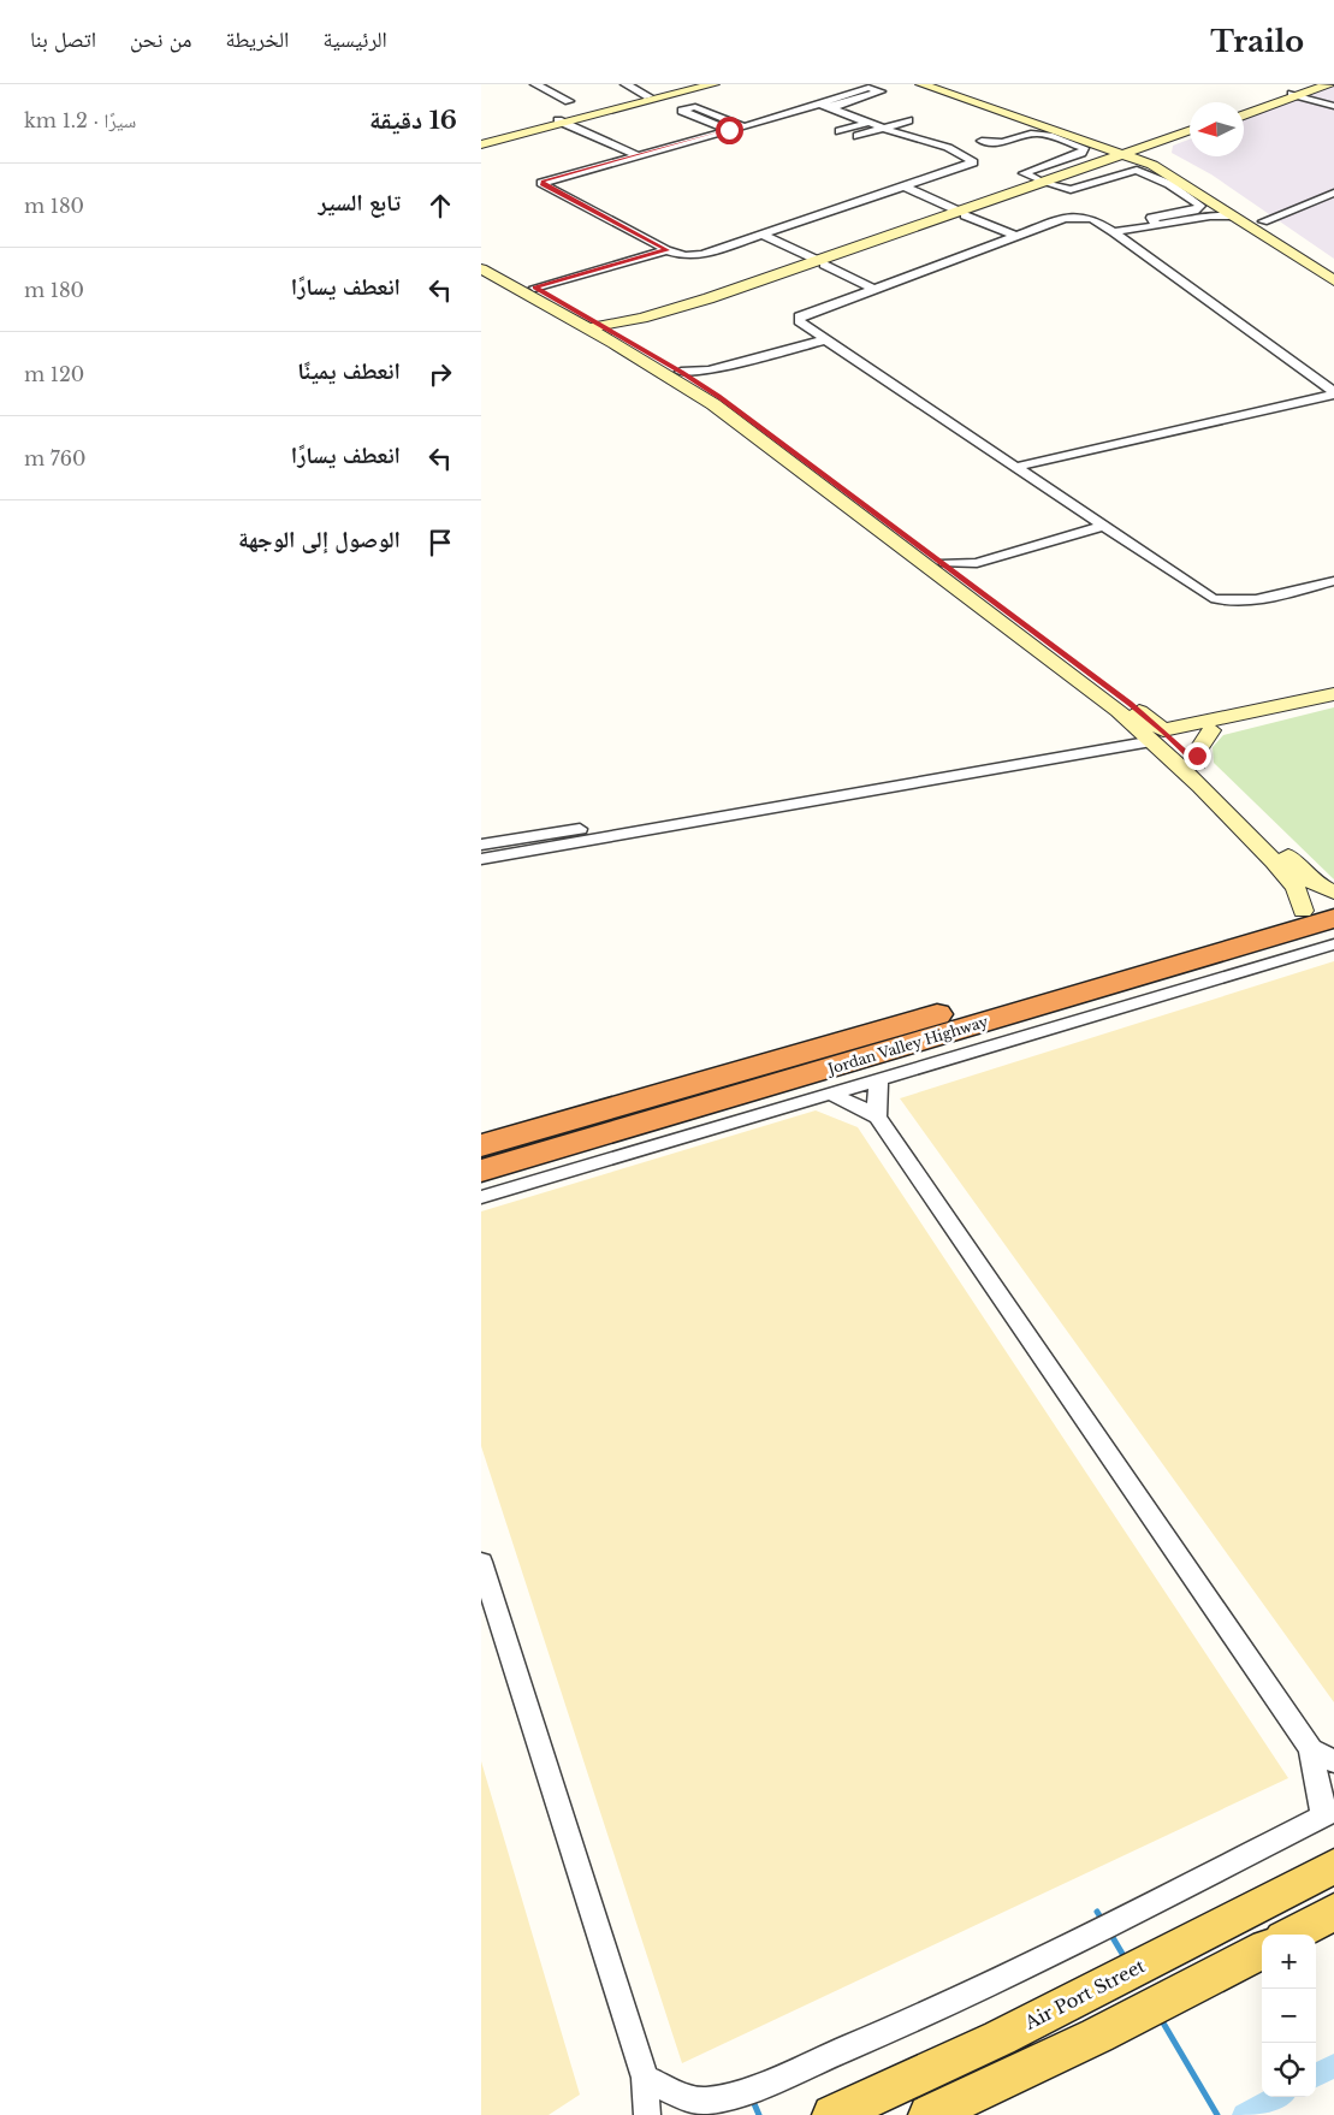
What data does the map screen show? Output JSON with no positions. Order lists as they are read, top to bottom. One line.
{"streets":{"highway":["Jordan Valley Highway"],"main road":["Air Port Street"]},"north":"left","page":{"header":"Trailo","nav":["الرئيسية","الخريطة","من نحن","اتصل بنا"],"heading":["16 دقيقة","سيرًا · 1.2 km"],"list":[["تابع السير","180 m"],["انعطف يسارًا","180 m"],["انعطف يمينًا","120 m"],["انعطف يسارًا","760 m"],"الوصول إلى الوجهة"],"map_buttons":["+","−"]}}
